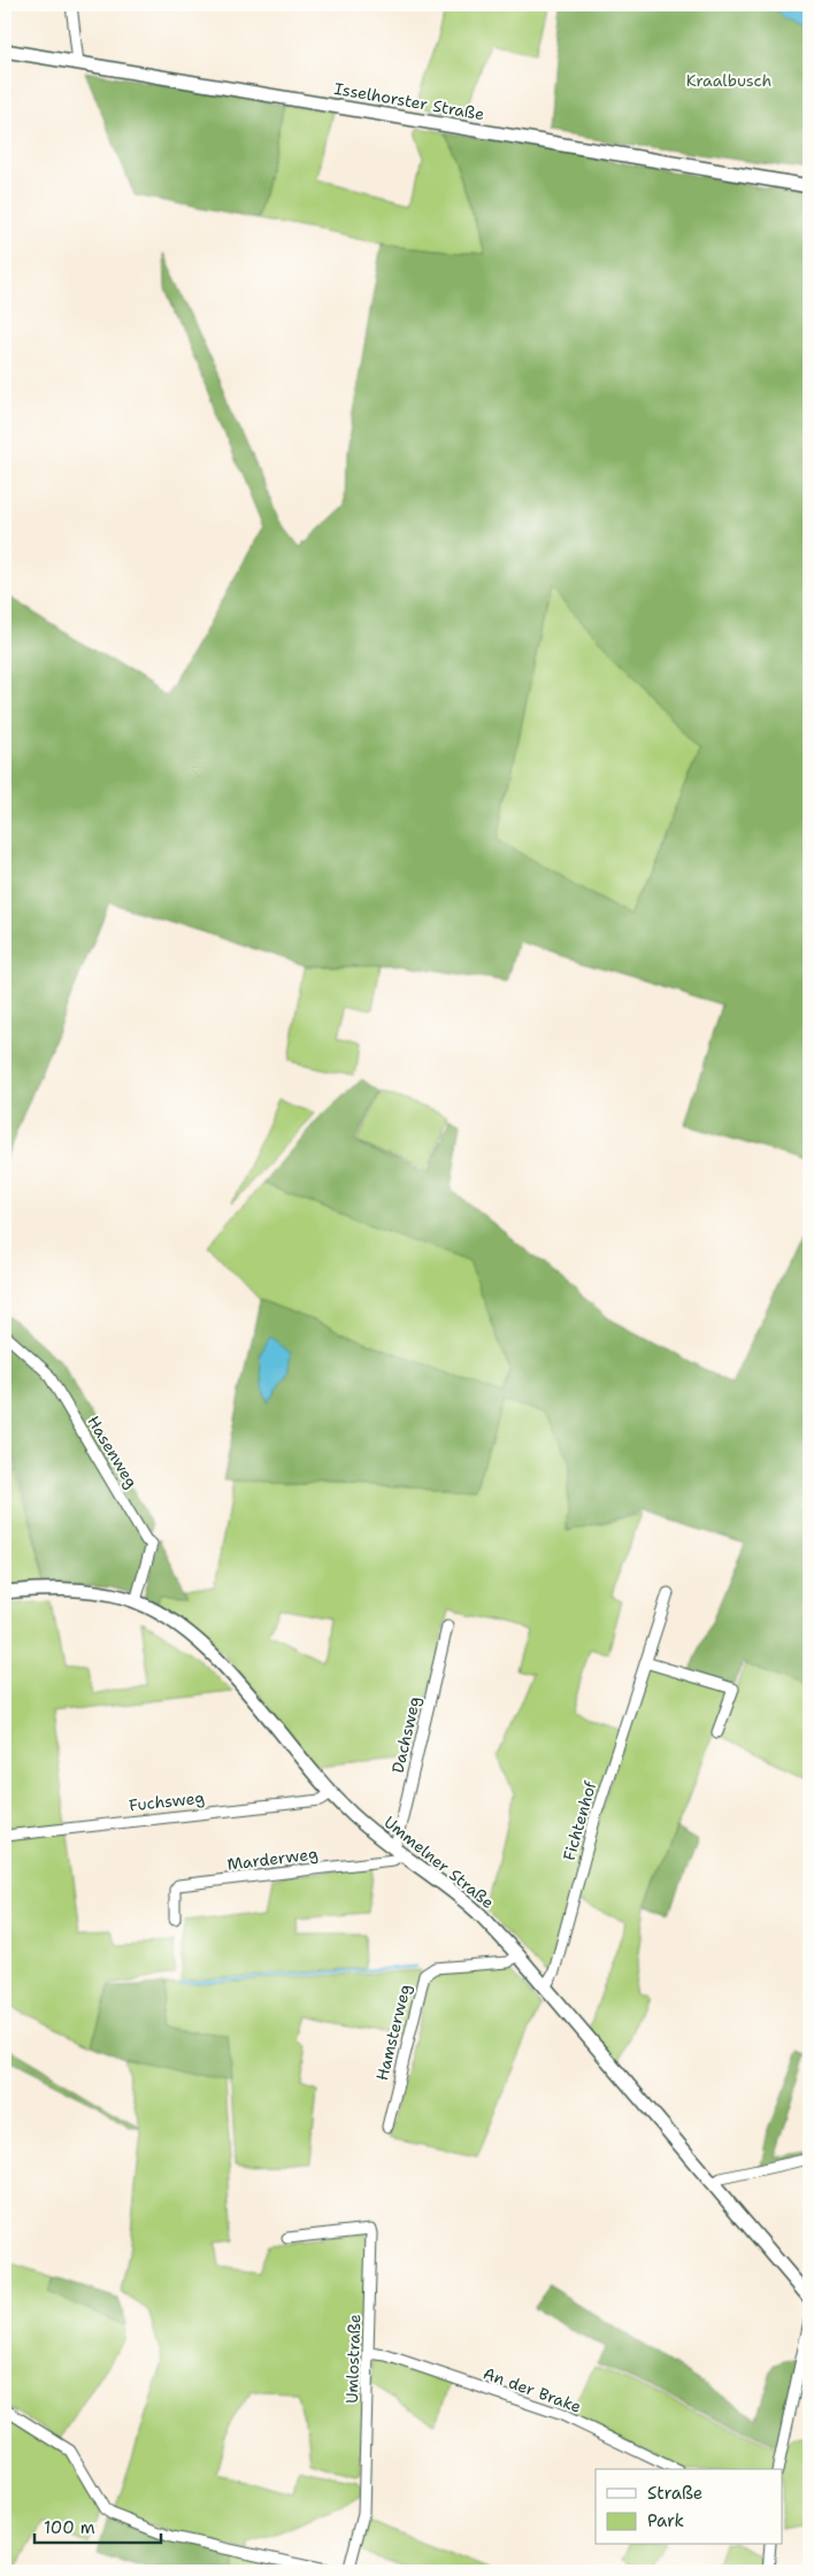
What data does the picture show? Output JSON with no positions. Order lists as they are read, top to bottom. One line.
{"streets":{"main road":["Isselhorster Straße","Ummelner Straße"],"street":["Hasenweg","Dachsweg","Fuchsweg","Fichtenhof","Marderweg","Hamsterweg","Umlostraße","An der Brake"]},"crossings":[["Hasenweg","Ummelner Straße"],["Dachsweg","Marderweg"],["Dachsweg","Ummelner Straße"],["Fuchsweg","Ummelner Straße"],["Fichtenhof","Ummelner Straße"],["Marderweg","Ummelner Straße"],["Ummelner Straße","Hamsterweg"],["Umlostraße","An der Brake"]],"parks":["Kraalbusch"],"legend":["Straße","Park"],"scale_bar":"100 m"}
